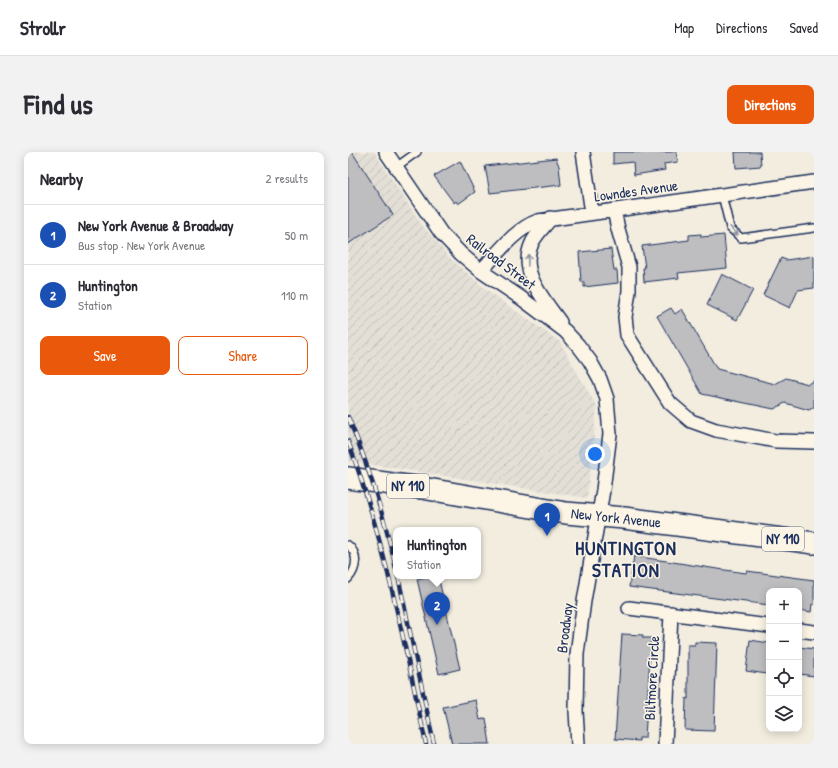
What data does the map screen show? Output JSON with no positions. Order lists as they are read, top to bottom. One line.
{"streets":{"main road":["NY 110","New York Avenue"],"street":["Lowndes Avenue","Railroad Street","Broadway","Biltmore Circle"]},"crossings":[["Lowndes Avenue","Railroad Street"],["Railroad Street","New York Avenue"],["Railroad Street","Broadway"],["New York Avenue","Broadway"]],"districts":["HUNTINGTON STATION"],"page":{"header":"Strollr","nav":["Map","Directions","Saved"],"title":"Find us","buttons":["Directions",["Save","Share"]],"heading":["Nearby","2 results"],"list":[{"mark":"1","name":"New York Avenue & Broadway","note":"Bus stop · New York Avenue","value":"50 m"},{"mark":"2","name":"Huntington","note":"Station","value":"110 m"}],"pins":["1","2"],"popup":["Huntington","Station"],"map_buttons":["+","−"]}}
